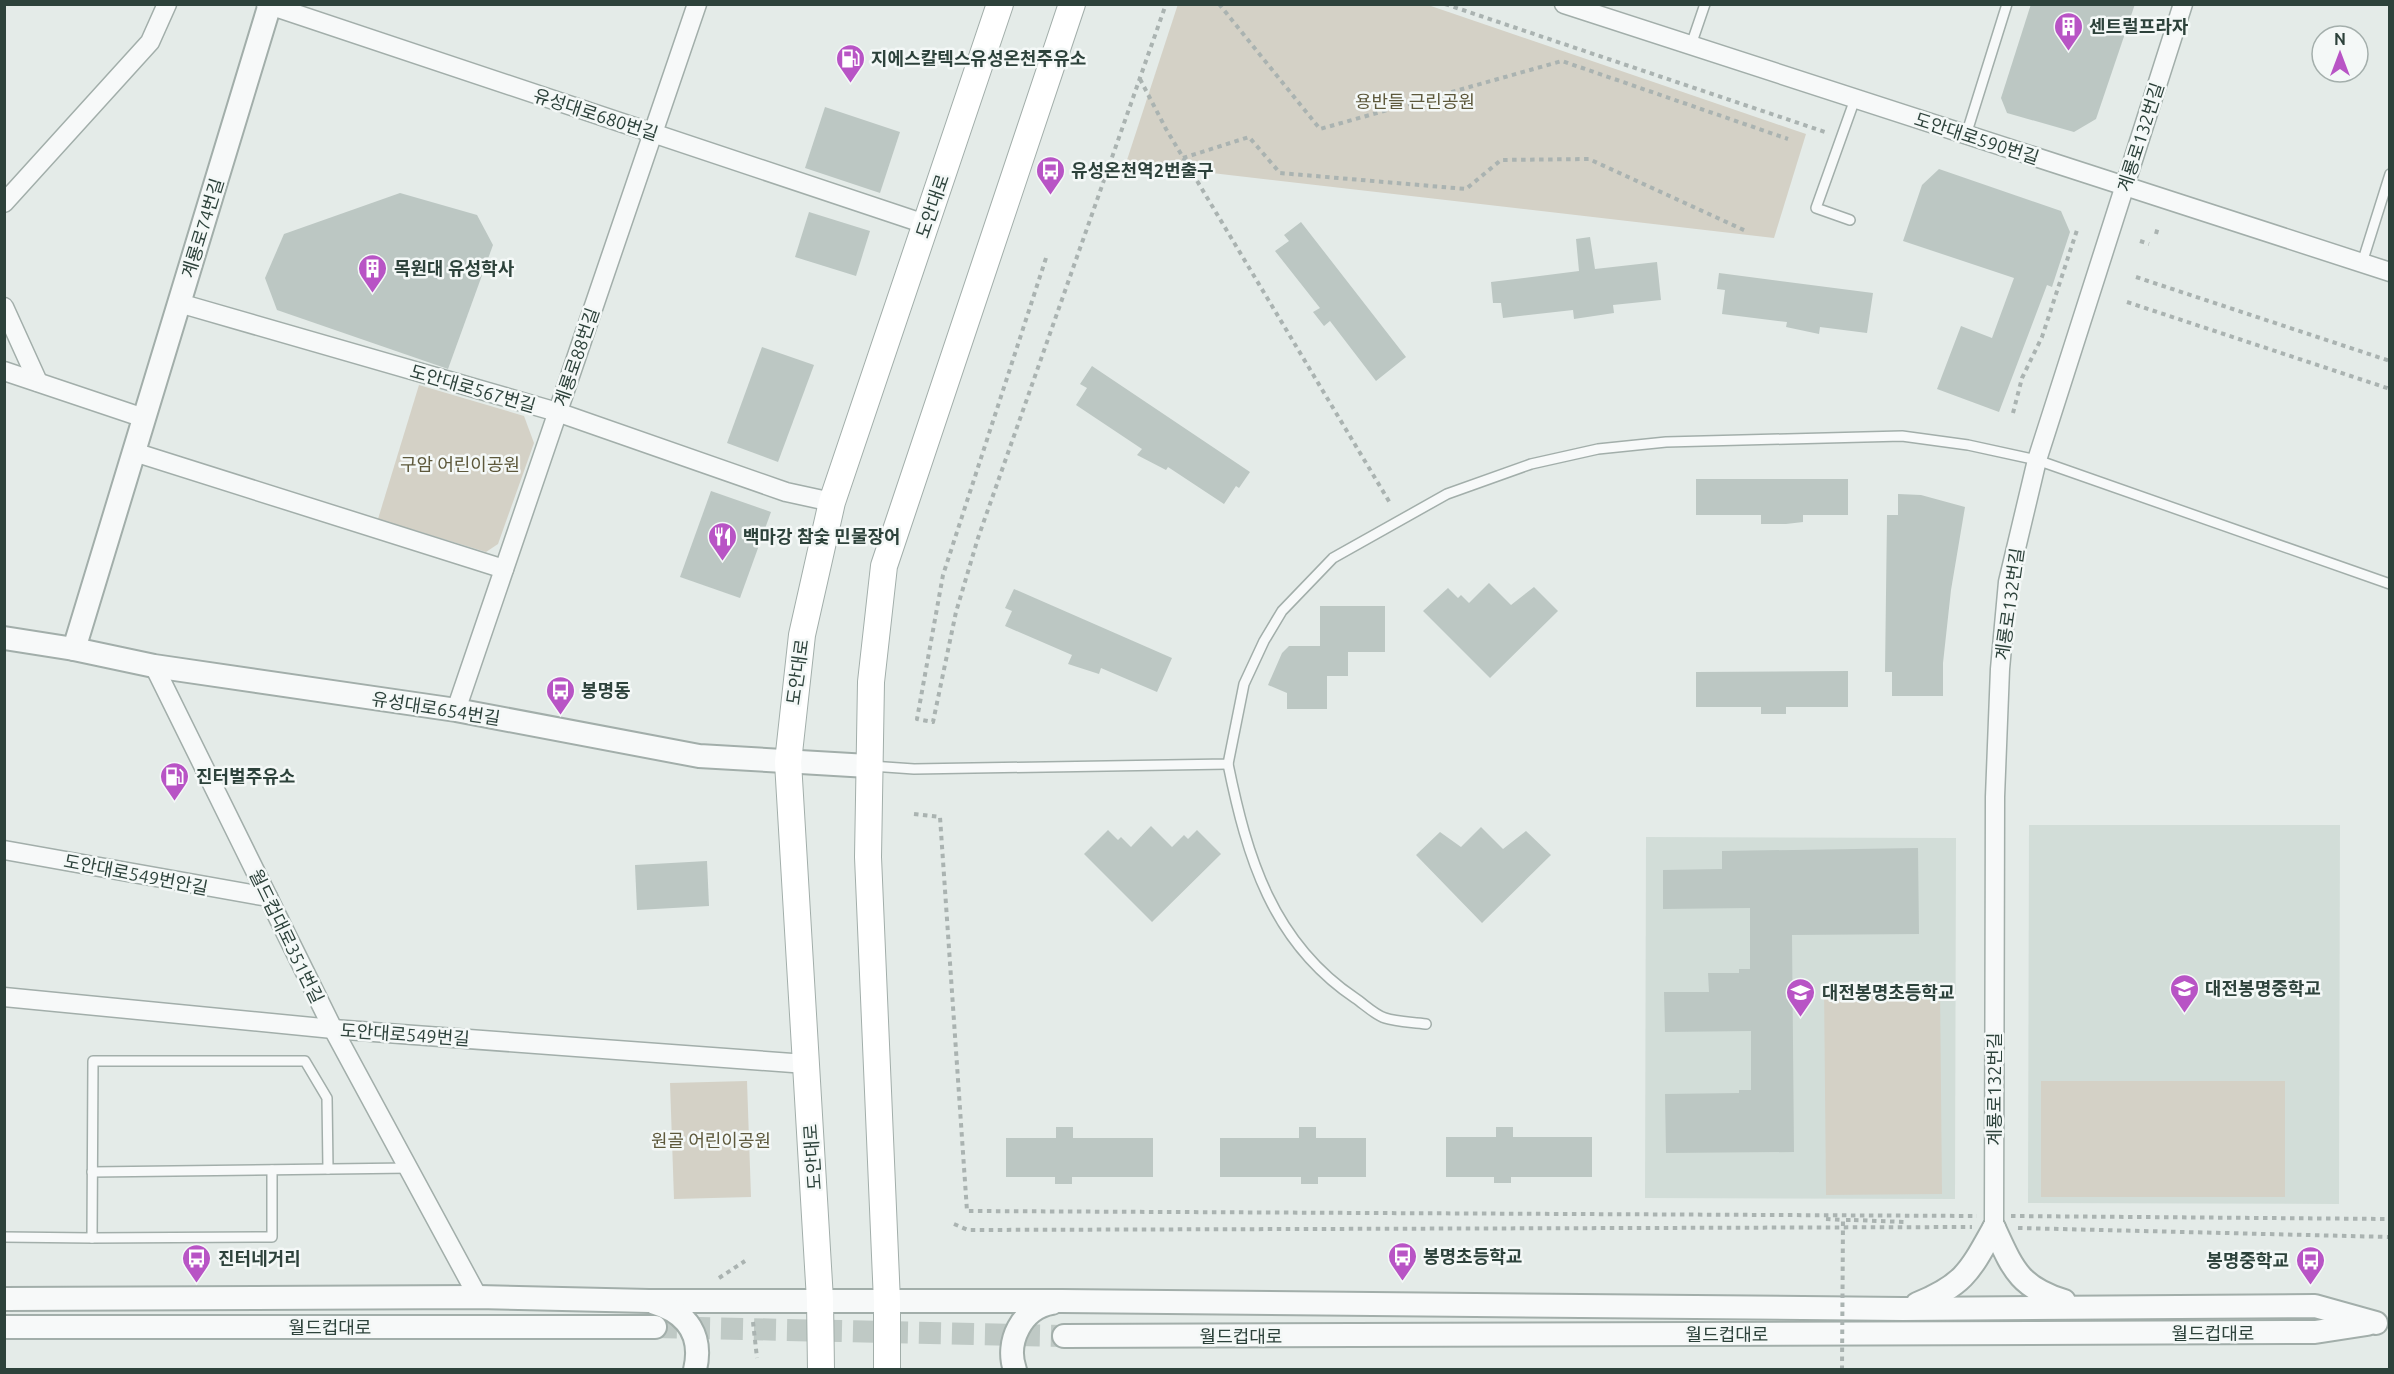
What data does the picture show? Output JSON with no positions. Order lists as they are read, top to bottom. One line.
{"streets":{"main road":["도안대로"],"street":["유성대로680번길","계룡로132번길","도안대로590번길","계룡로74번길","계룡로88번길","도안대로567번길","유성대로654번길","도안대로549번안길","월드컵대로351번길","도안대로549번길","월드컵대로"]},"crossings":[["유성대로680번길","도안대로"],["유성대로680번길","계룡로74번길"],["유성대로680번길","계룡로88번길"],["계룡로132번길","도안대로590번길"],["도안대로","도안대로567번길"],["도안대로","유성대로654번길"],["도안대로","도안대로549번길"],["계룡로74번길","도안대로567번길"],["계룡로74번길","유성대로654번길"],["계룡로88번길","도안대로567번길"],["계룡로88번길","유성대로654번길"],["유성대로654번길","월드컵대로351번길"],["도안대로549번안길","월드컵대로351번길"],["월드컵대로351번길","도안대로549번길"]],"parks":["용반들 근린공원","구암 어린이공원","원골 어린이공원"],"places":{"building":["센트럴프라자","목원대 유성학사"],"fuel station":["지에스칼텍스유성온천주유소","진터벌주유소"],"bus stop":["유성온천역2번출구","봉명동","봉명초등학교","진터네거리","봉명중학교"],"restaurant":["백마강 참숯 민물장어"],"school or university":["대전봉명중학교","대전봉명초등학교"]},"north":"top"}
